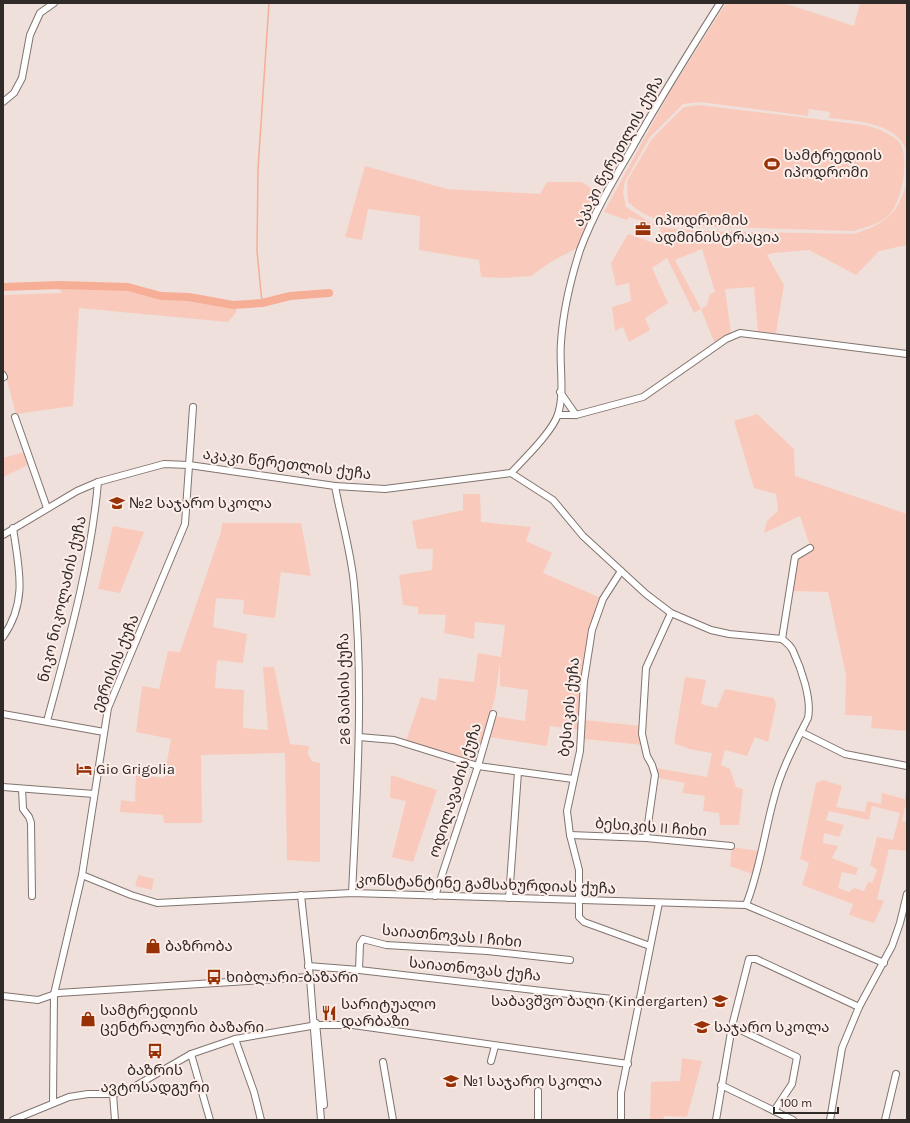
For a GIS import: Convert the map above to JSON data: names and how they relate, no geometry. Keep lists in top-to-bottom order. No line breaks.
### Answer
{"streets":{"street":["აკაკი წერეთლის ქუჩა","ნიკო ნიკოლაძის ქუჩა","ეგრისის ქუჩა","26 მაისის ქუჩა","ბესიკის ქუჩა","ოდილავაძის ქუჩა","ბესიკის II ჩიხი","კონსტანტინე გამსახურდიას ქუჩა","საიათნოვას I ჩიხი","საიათნოვას ქუჩა"]},"crossings":[["აკაკი წერეთლის ქუჩა","ნიკო ნიკოლაძის ქუჩა"],["აკაკი წერეთლის ქუჩა","ეგრისის ქუჩა"],["აკაკი წერეთლის ქუჩა","26 მაისის ქუჩა"],["ეგრისის ქუჩა","კონსტანტინე გამსახურდიას ქუჩა"],["26 მაისის ქუჩა","კონსტანტინე გამსახურდიას ქუჩა"],["ბესიკის ქუჩა","ბესიკის II ჩიხი"],["ბესიკის ქუჩა","კონსტანტინე გამსახურდიას ქუჩა"],["ოდილავაძის ქუჩა","კონსტანტინე გამსახურდიას ქუჩა"],["საიათნოვას I ჩიხი","საიათნოვას ქუჩა"]],"places":{"sports":["სამტრედიის იპოდრომი"],"office":["იპოდრომის ადმინისტრაცია"],"school or university":["№2 საჯარო სკოლა","საბავშვო ბაღი (Kindergarten)","საჯარო სკოლა","№1 საჯარო სკოლა"],"hotel":["Gio Grigolia"],"shop":["ბაზრობა","სამტრედიის ცენტრალური ბაზარი"],"bus stop":["ხიბლარი-ბაზარი","ბაზრის ავტოსადგური"],"restaurant":["სარიტუალო დარბაზი"]},"scale_bar":"100 m"}
